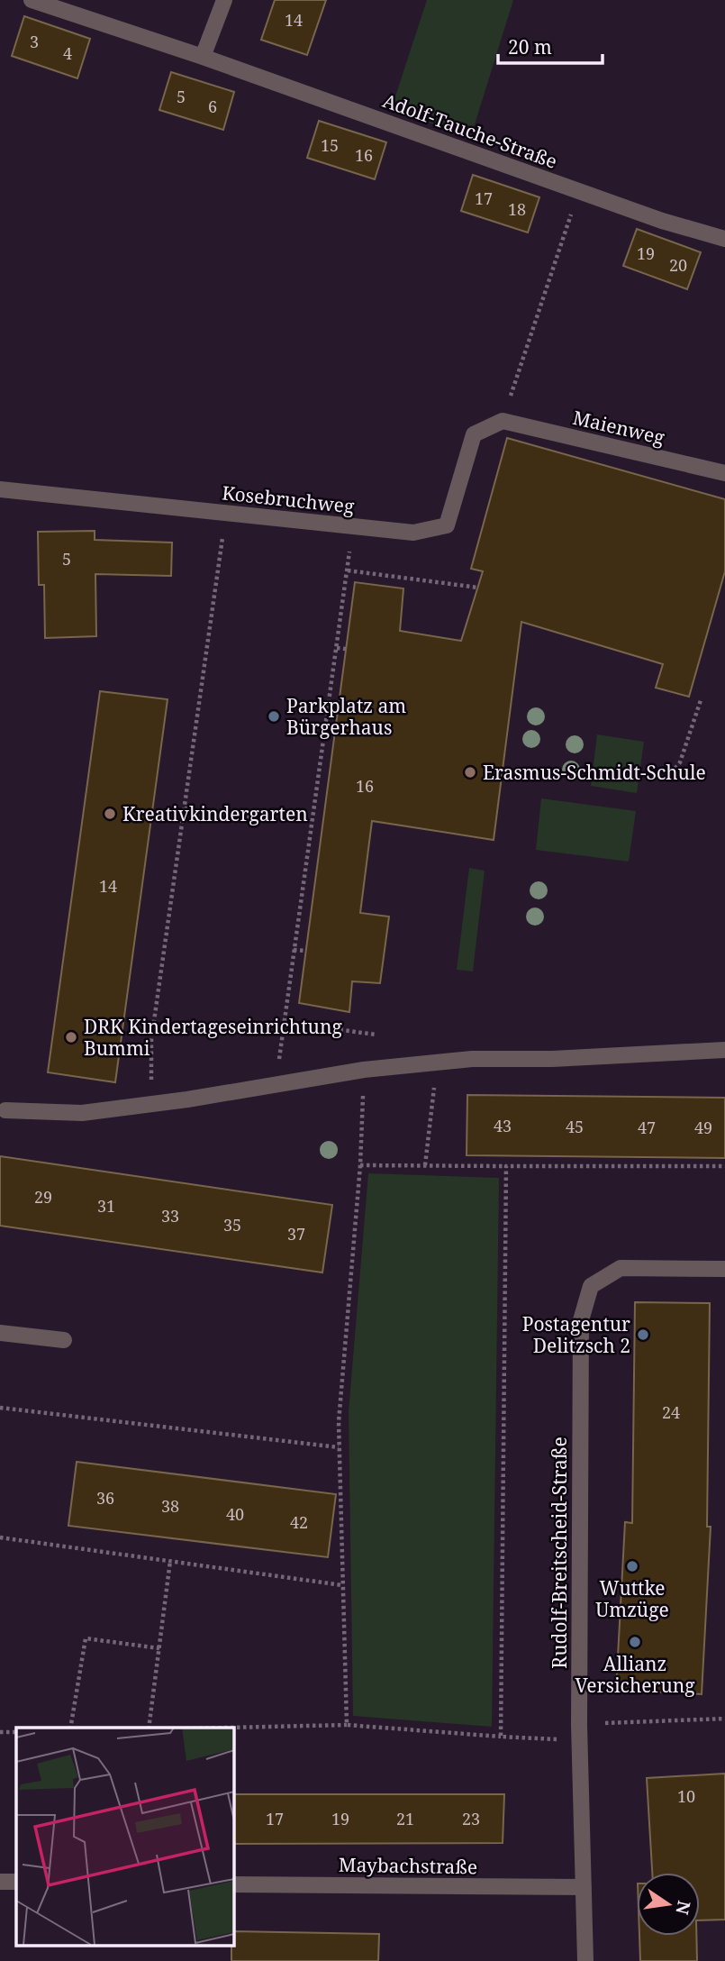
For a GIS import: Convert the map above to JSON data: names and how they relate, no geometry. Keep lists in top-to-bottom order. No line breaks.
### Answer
{"streets":{"street":["Adolf-Tauche-Straße","Maienweg","Kosebruchweg","Rudolf-Breitscheid-Straße","Maybachstraße"]},"crossings":[["Maienweg","Kosebruchweg"],["Rudolf-Breitscheid-Straße","Maybachstraße"]],"places":["Parkplatz am Bürgerhaus","Erasmus-Schmidt-Schule","Kreativkindergarten","DRK Kindertageseinrichtung Bummi","Postagentur Delitzsch 2","Wuttke Umzüge","Allianz Versicherung"],"house_numbers":["14","3","4","5","6","15","16","17","18","19","20","5","16","14","43","45","47","49","29","31","33","35","37","24","36","38","40","42","10","17","19","21","23"],"scale_bar":"20 m","north":"right"}
